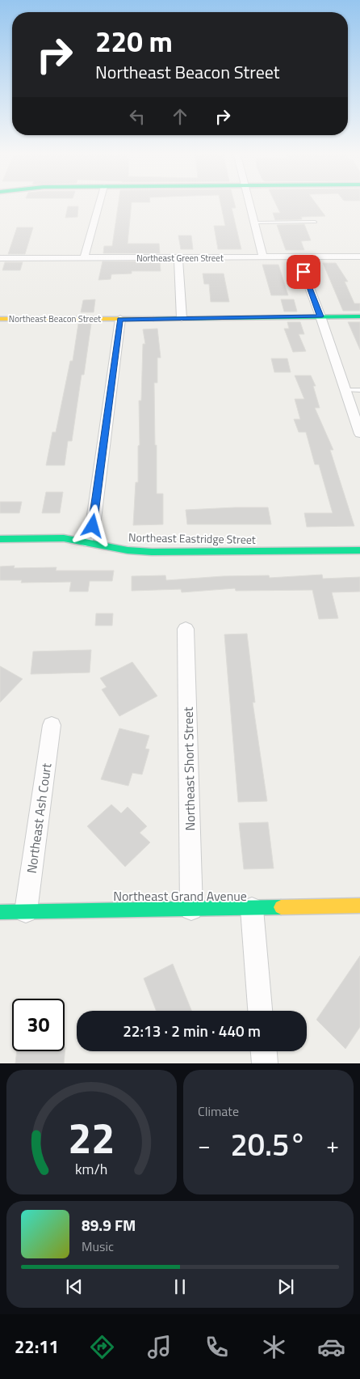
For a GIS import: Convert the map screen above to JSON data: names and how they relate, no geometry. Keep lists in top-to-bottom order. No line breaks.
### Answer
{"streets":{"street":["Northeast Green Street","Northeast Beacon Street","Northeast Eastridge Street","Northeast Short Street","Northeast Ash Court","Northeast Grand Avenue"]},"crossings":[["Northeast Short Street","Northeast Grand Avenue"],["Northeast Ash Court","Northeast Grand Avenue"]],"page":{"turn":["220 m","Northeast Beacon Street"],"limit":"30","trip":"22:13 · 2 min · 440 m","tile":"Climate","heat":["−","20.5°","+"],"song":["89.9 FM","Music"],"tabs":"22:11","gauge":["22","km/h"]}}
